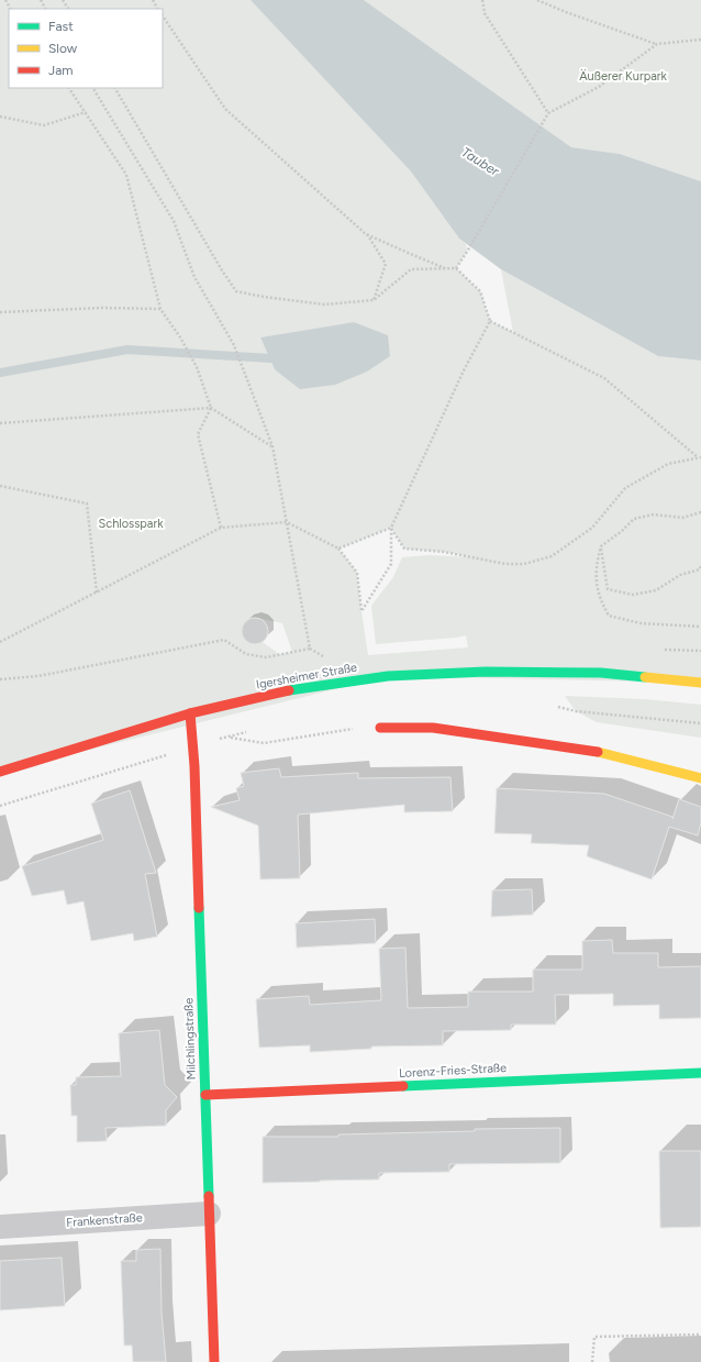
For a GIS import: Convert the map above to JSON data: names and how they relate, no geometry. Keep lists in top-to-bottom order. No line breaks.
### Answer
{"streets":{"street":["Igersheimer Straße","Milchlingstraße","Lorenz-Fries-Straße","Frankenstraße"]},"crossings":[["Igersheimer Straße","Milchlingstraße"],["Milchlingstraße","Lorenz-Fries-Straße"],["Milchlingstraße","Frankenstraße"]],"water":["Tauber"],"parks":["Äußerer Kurpark","Schlosspark"],"legend":["Fast","Slow","Jam"]}
